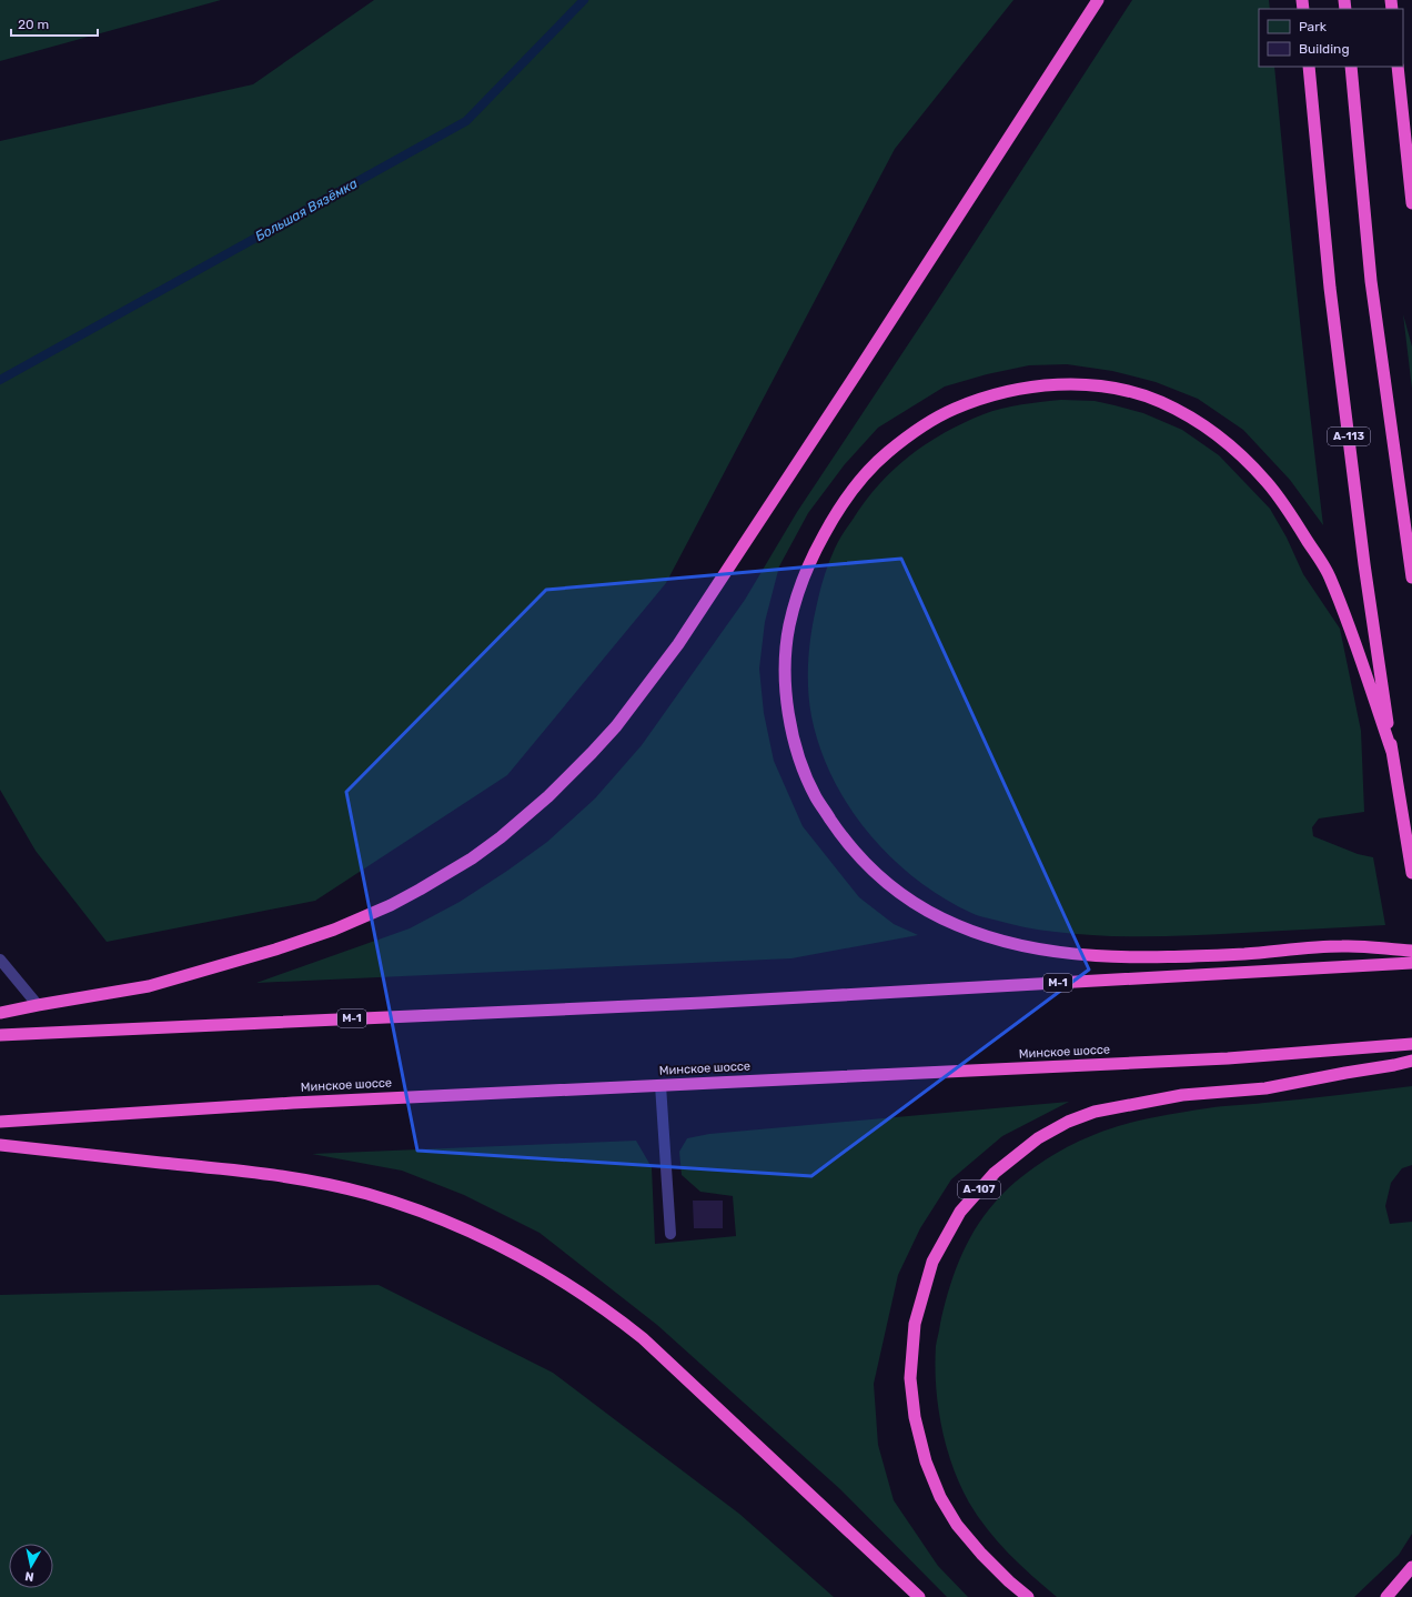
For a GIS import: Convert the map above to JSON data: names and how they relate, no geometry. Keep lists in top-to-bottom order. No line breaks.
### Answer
{"streets":{"highway":["А-113","М-1","Минское шоссе","А-107"]},"water":["Большая Вязёмка"],"legend":["Park","Building"],"scale_bar":"20 m","north":"bottom"}
